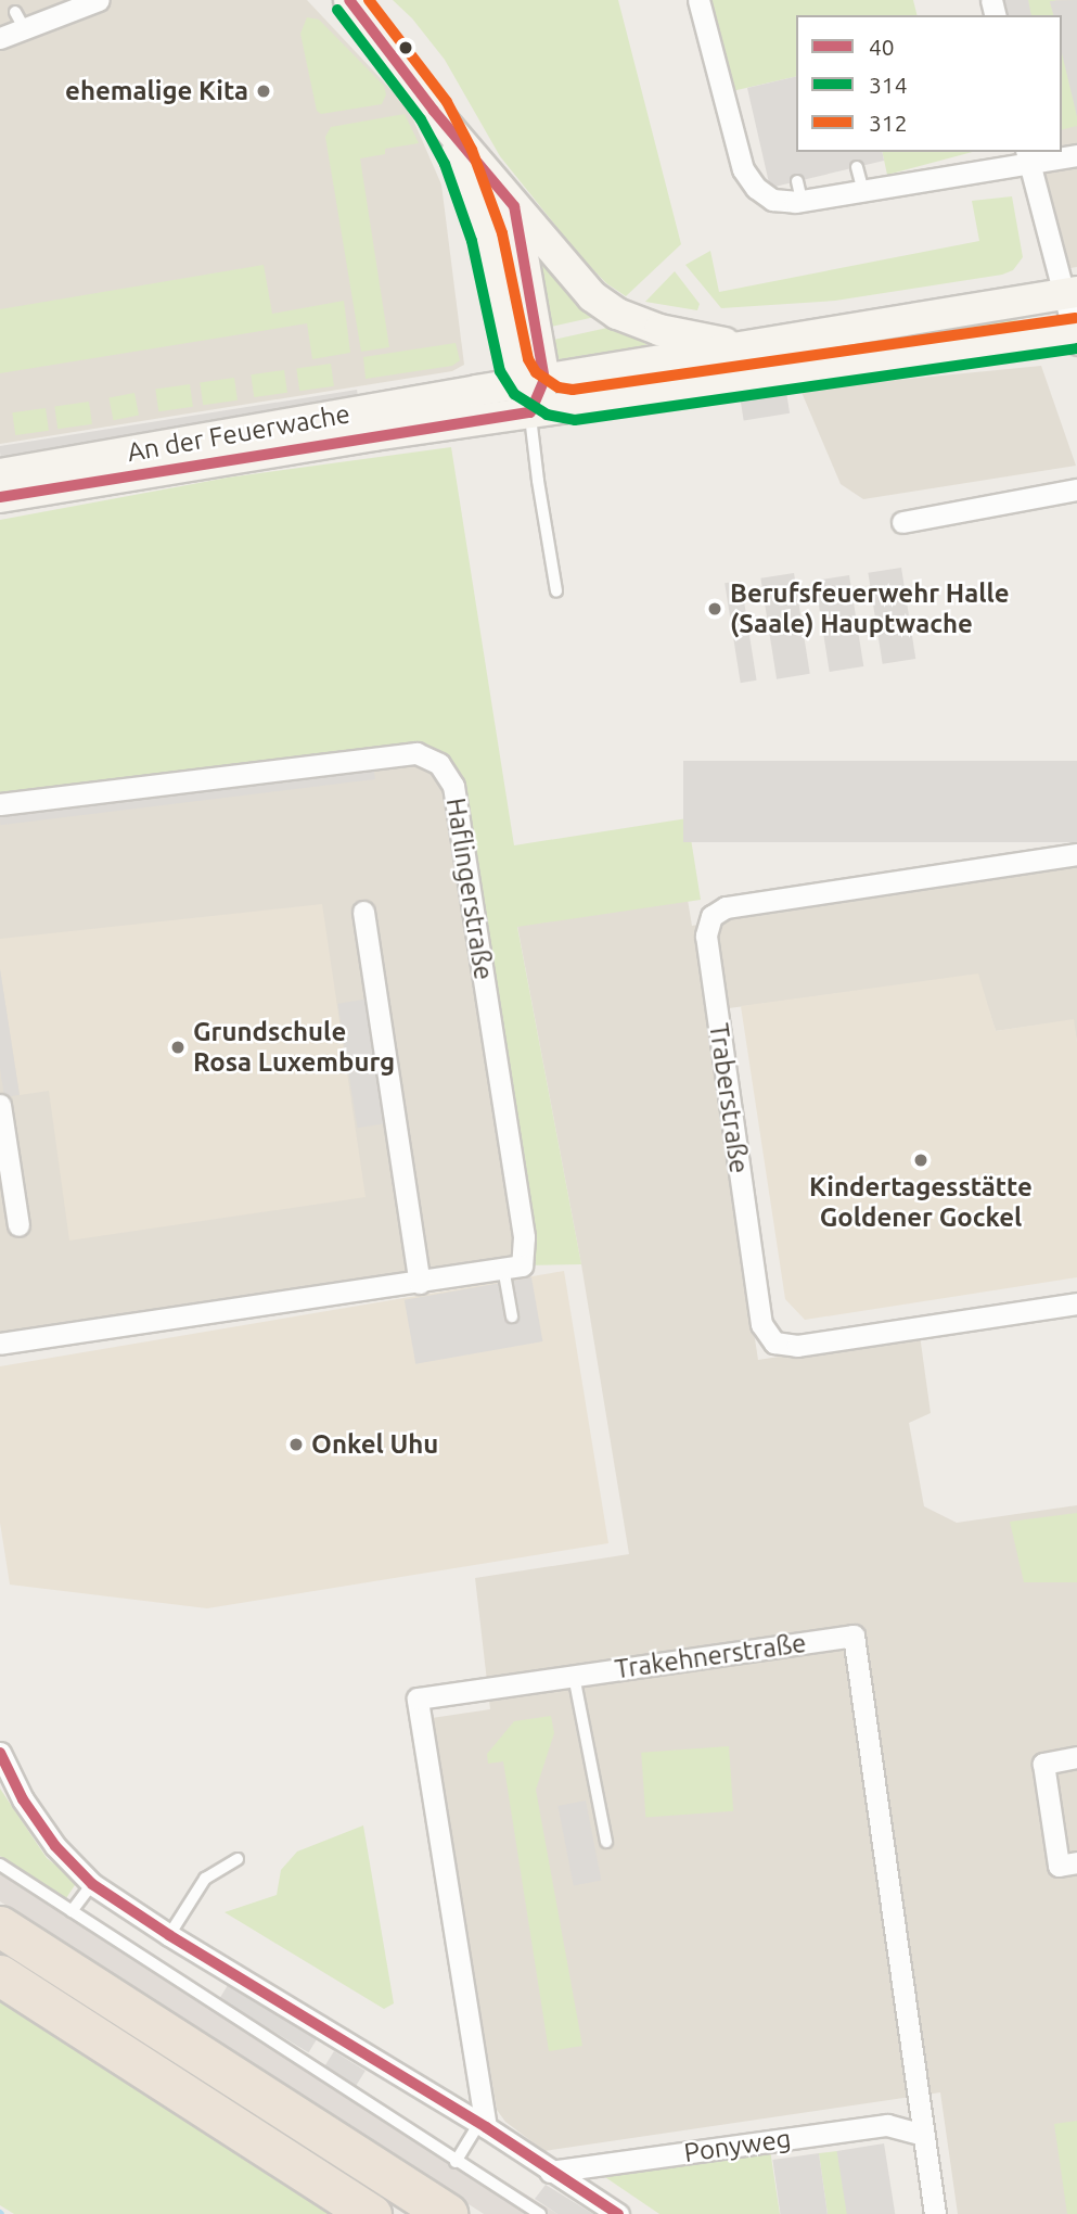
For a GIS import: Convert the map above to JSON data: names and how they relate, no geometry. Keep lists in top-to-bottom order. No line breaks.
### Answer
{"streets":{"street":["An der Feuerwache","Haflingerstraße","Traberstraße","Trakehnerstraße","Ponyweg"]},"crossings":[["Trakehnerstraße","Ponyweg"]],"places":["ehemalige Kita","Berufsfeuerwehr Halle (Saale) Hauptwache","Grundschule Rosa Luxemburg","Kindertagesstätte Goldener Gockel","Onkel Uhu"],"lines":["transit line 40","transit line 312","transit line 314"],"legend":["40","314","312"]}
